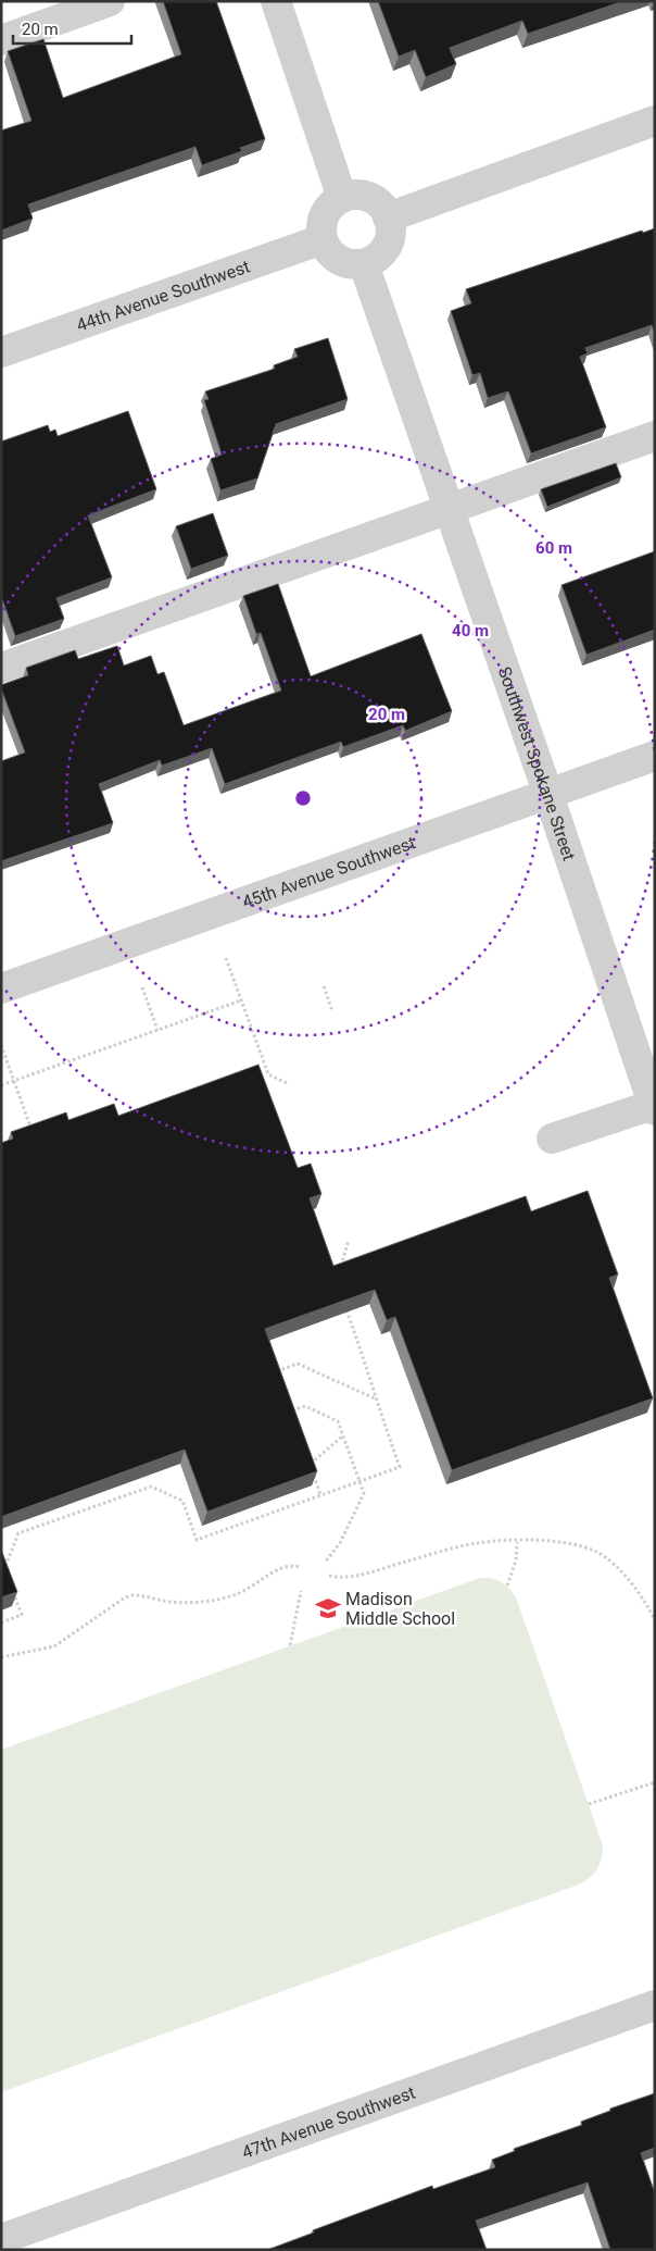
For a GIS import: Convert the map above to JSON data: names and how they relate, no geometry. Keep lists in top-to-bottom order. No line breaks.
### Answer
{"streets":{"street":["44th Avenue Southwest","Southwest Spokane Street","45th Avenue Southwest","47th Avenue Southwest"]},"crossings":[["44th Avenue Southwest","Southwest Spokane Street"],["Southwest Spokane Street","45th Avenue Southwest"]],"places":{"school or university":["Madison Middle School"]},"scale_bar":"20 m","rings":["60 m","40 m","20 m"]}
